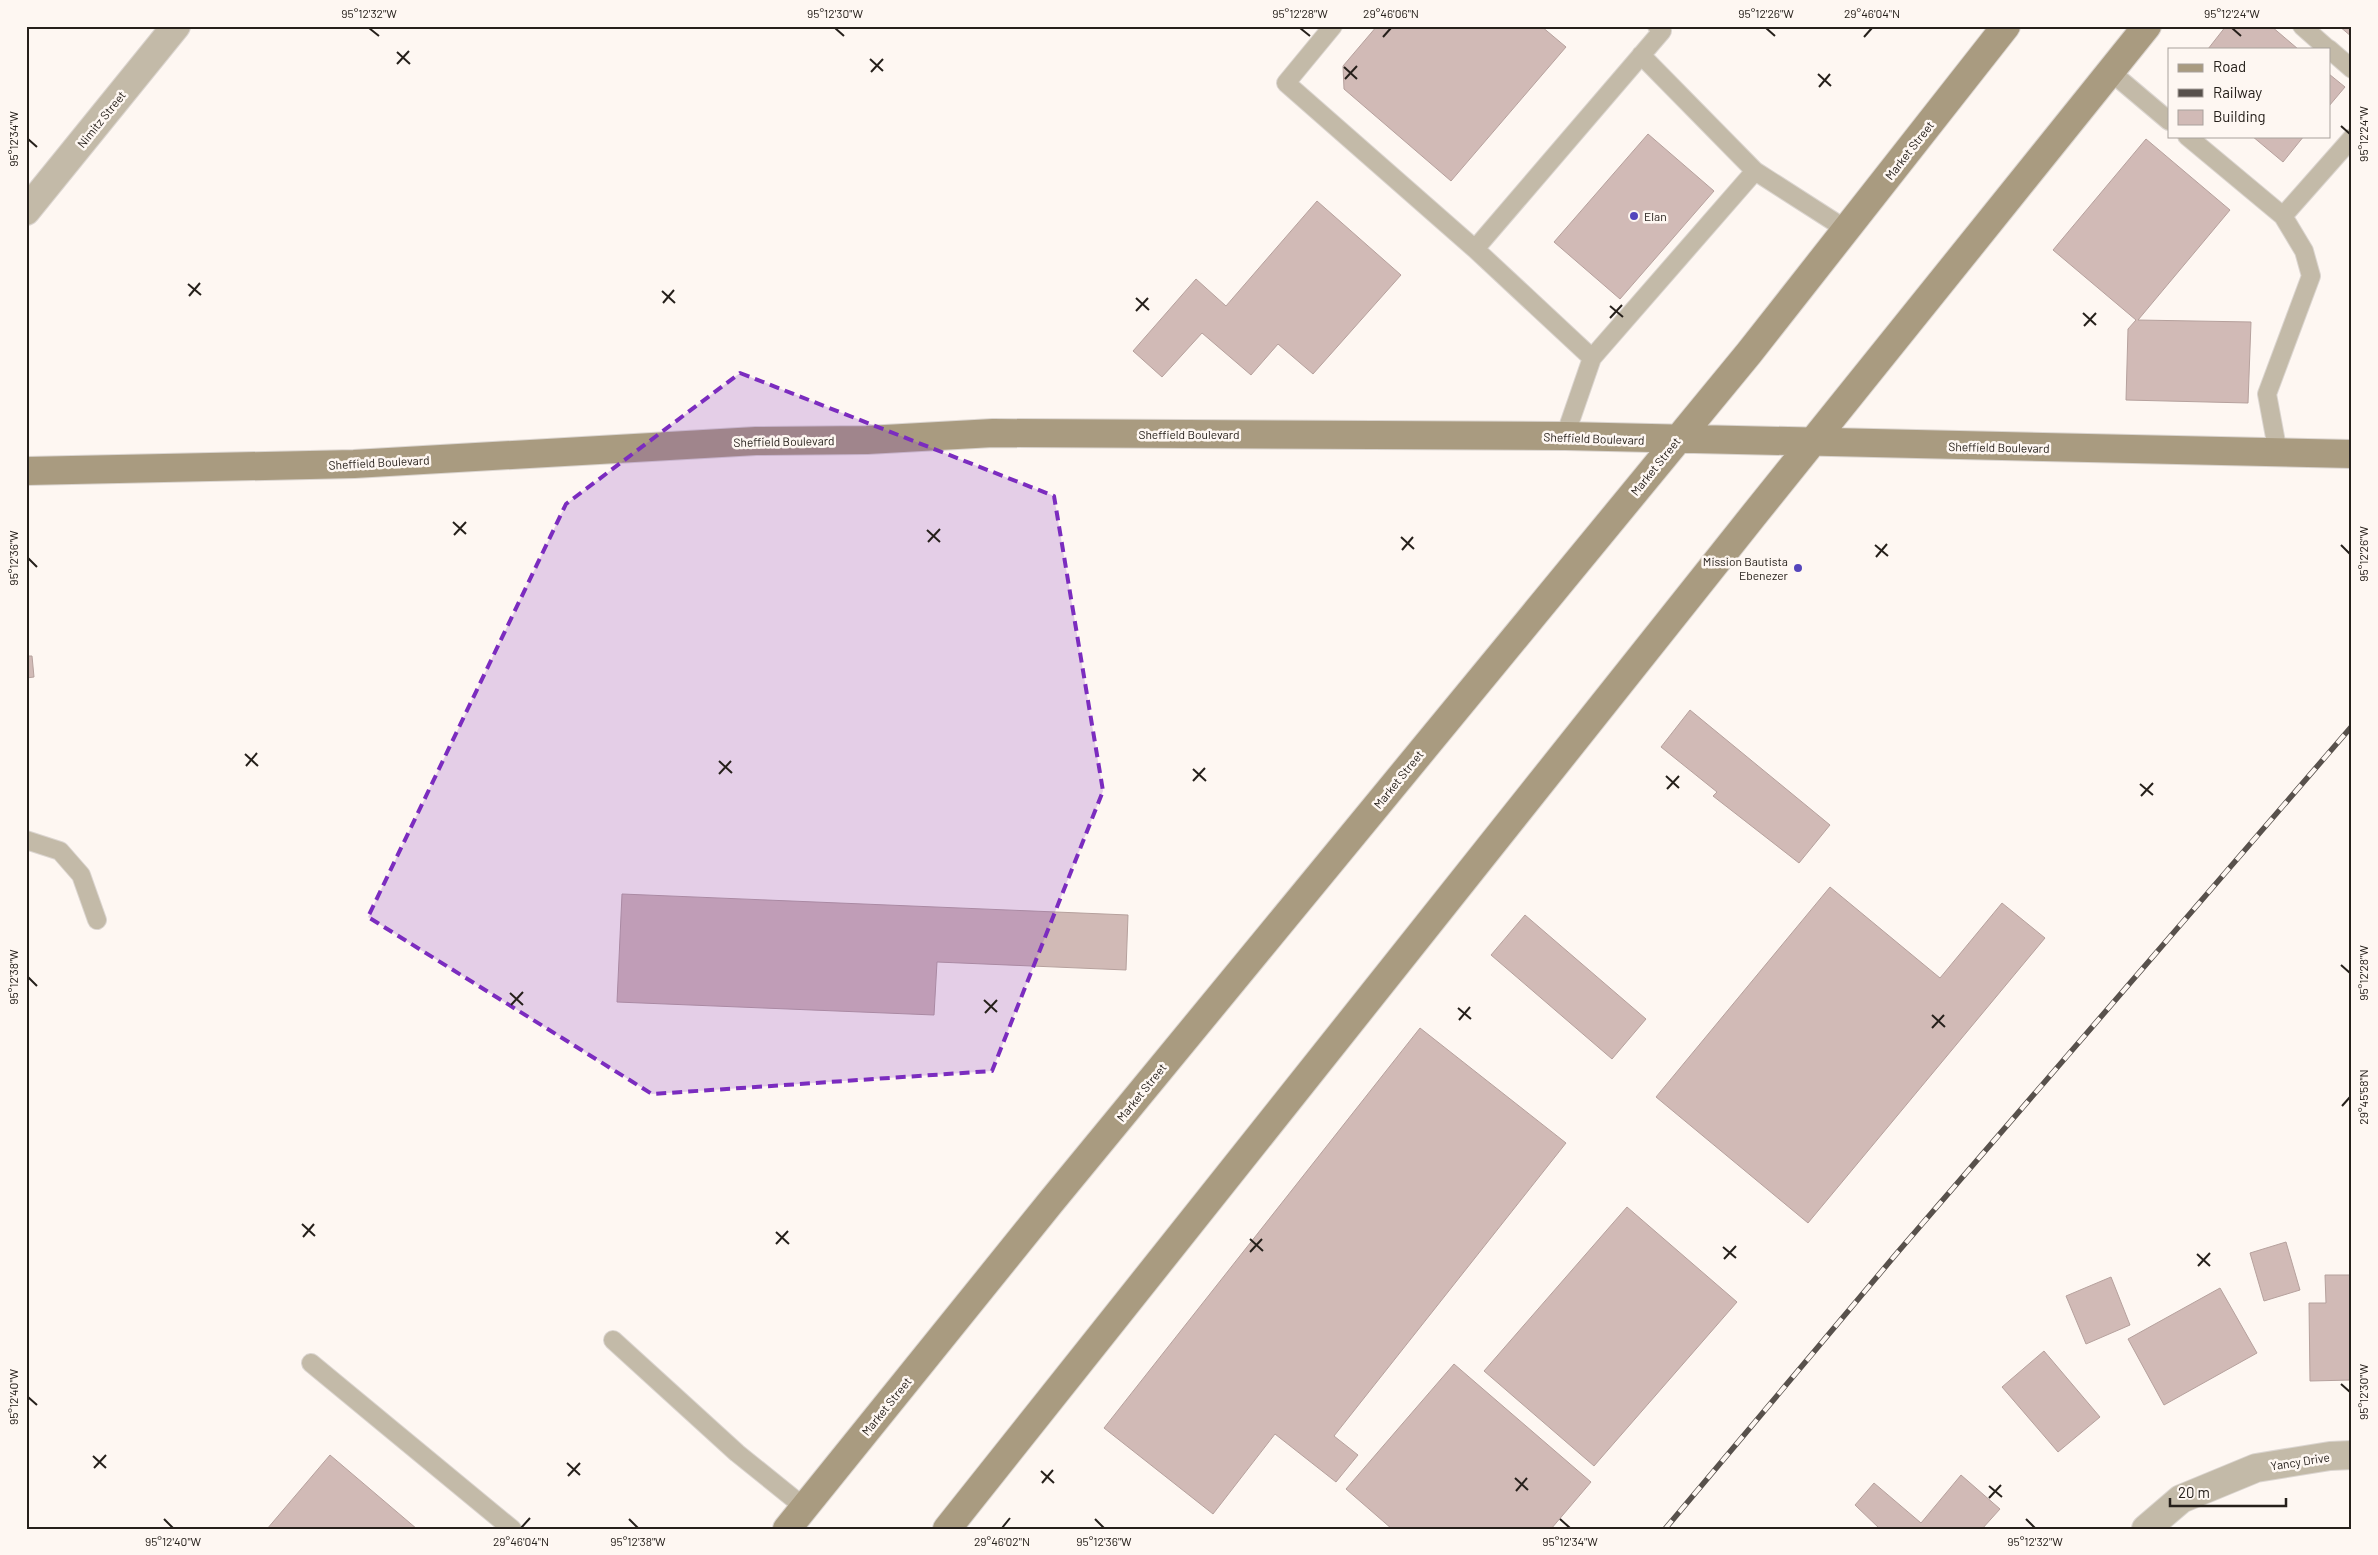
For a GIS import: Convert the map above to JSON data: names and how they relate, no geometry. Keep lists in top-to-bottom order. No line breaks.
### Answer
{"streets":{"main road":["Market Street","Sheffield Boulevard"],"street":["Nimitz Street","Yancy Drive"]},"crossings":[["Market Street","Sheffield Boulevard"]],"places":["Elan","Mission Bautista Ebenezer"],"legend":["Road","Railway","Building"],"scale_bar":"20 m","coordinates":["95°12'32\"W","95°12'30\"W","95°12'28\"W","29°46'06\"N","95°12'26\"W","29°46'04\"N","95°12'24\"W","95°12'34\"W","95°12'36\"W","95°12'38\"W","29°45'58\"N","95°12'40\"W","29°46'02\"N"]}
